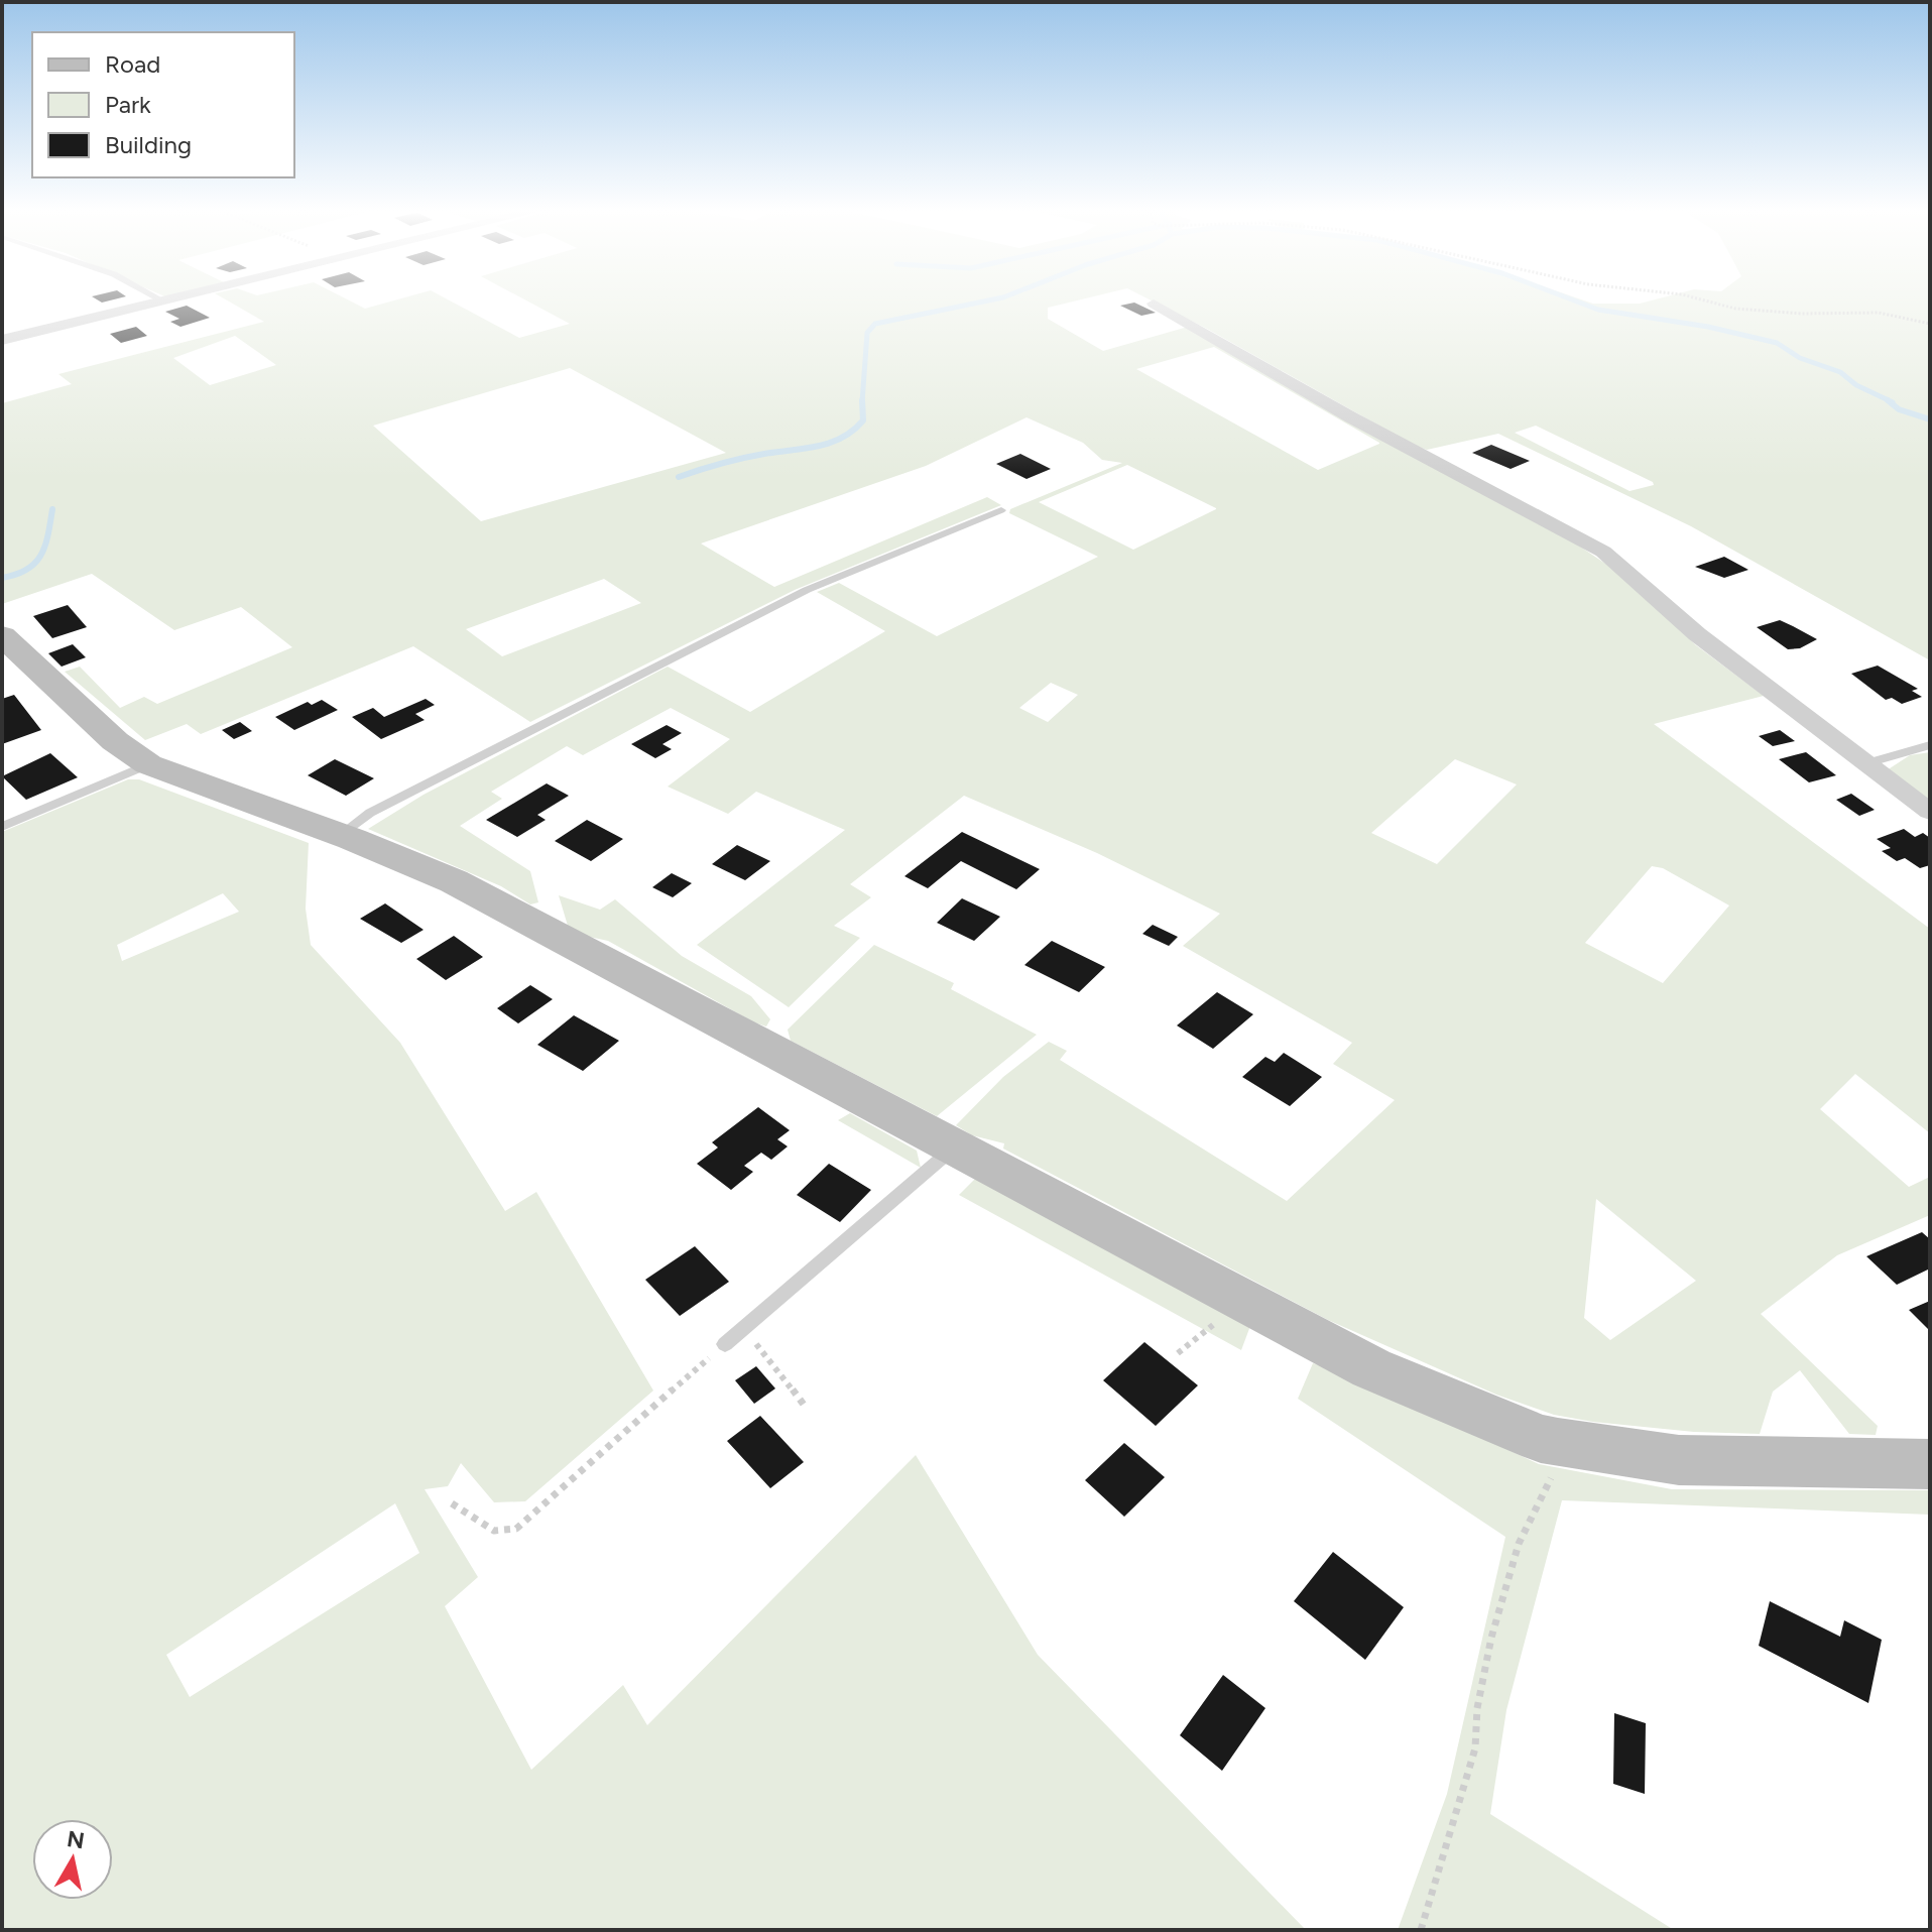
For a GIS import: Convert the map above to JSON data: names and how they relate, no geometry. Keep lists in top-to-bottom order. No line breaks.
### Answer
{"legend":["Road","Park","Building"],"north":"top"}
